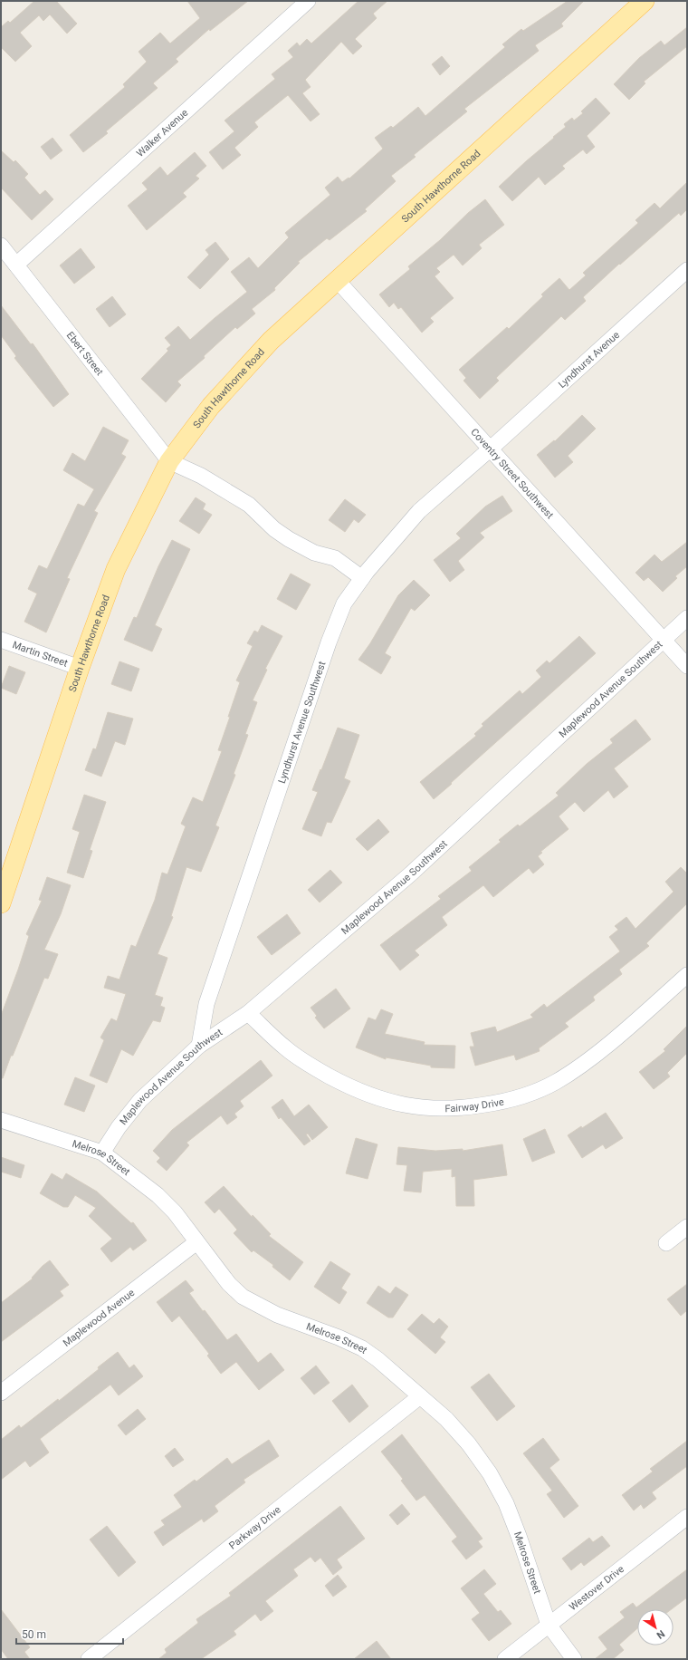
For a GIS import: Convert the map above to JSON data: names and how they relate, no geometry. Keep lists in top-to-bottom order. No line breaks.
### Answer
{"streets":{"main road":["South Hawthorne Road"],"street":["Walker Avenue","Ebert Street","Lyndhurst Avenue","Coventry Street Southwest","Martin Street","Maplewood Avenue Southwest","Lyndhurst Avenue Southwest","Fairway Drive","Melrose Street","Maplewood Avenue","Parkway Drive","Westover Drive"]},"crossings":[["Walker Avenue","Ebert Street"],["South Hawthorne Road","Ebert Street"],["South Hawthorne Road","Coventry Street Southwest"],["South Hawthorne Road","Martin Street"],["Lyndhurst Avenue","Coventry Street Southwest"],["Lyndhurst Avenue","Lyndhurst Avenue Southwest"],["Coventry Street Southwest","Maplewood Avenue Southwest"],["Coventry Street Southwest","Lyndhurst Avenue Southwest"],["Maplewood Avenue Southwest","Lyndhurst Avenue Southwest"],["Maplewood Avenue Southwest","Fairway Drive"],["Maplewood Avenue Southwest","Melrose Street"],["Melrose Street","Maplewood Avenue"],["Melrose Street","Parkway Drive"],["Melrose Street","Westover Drive"]],"scale_bar":"50 m","north":"bottom right"}
